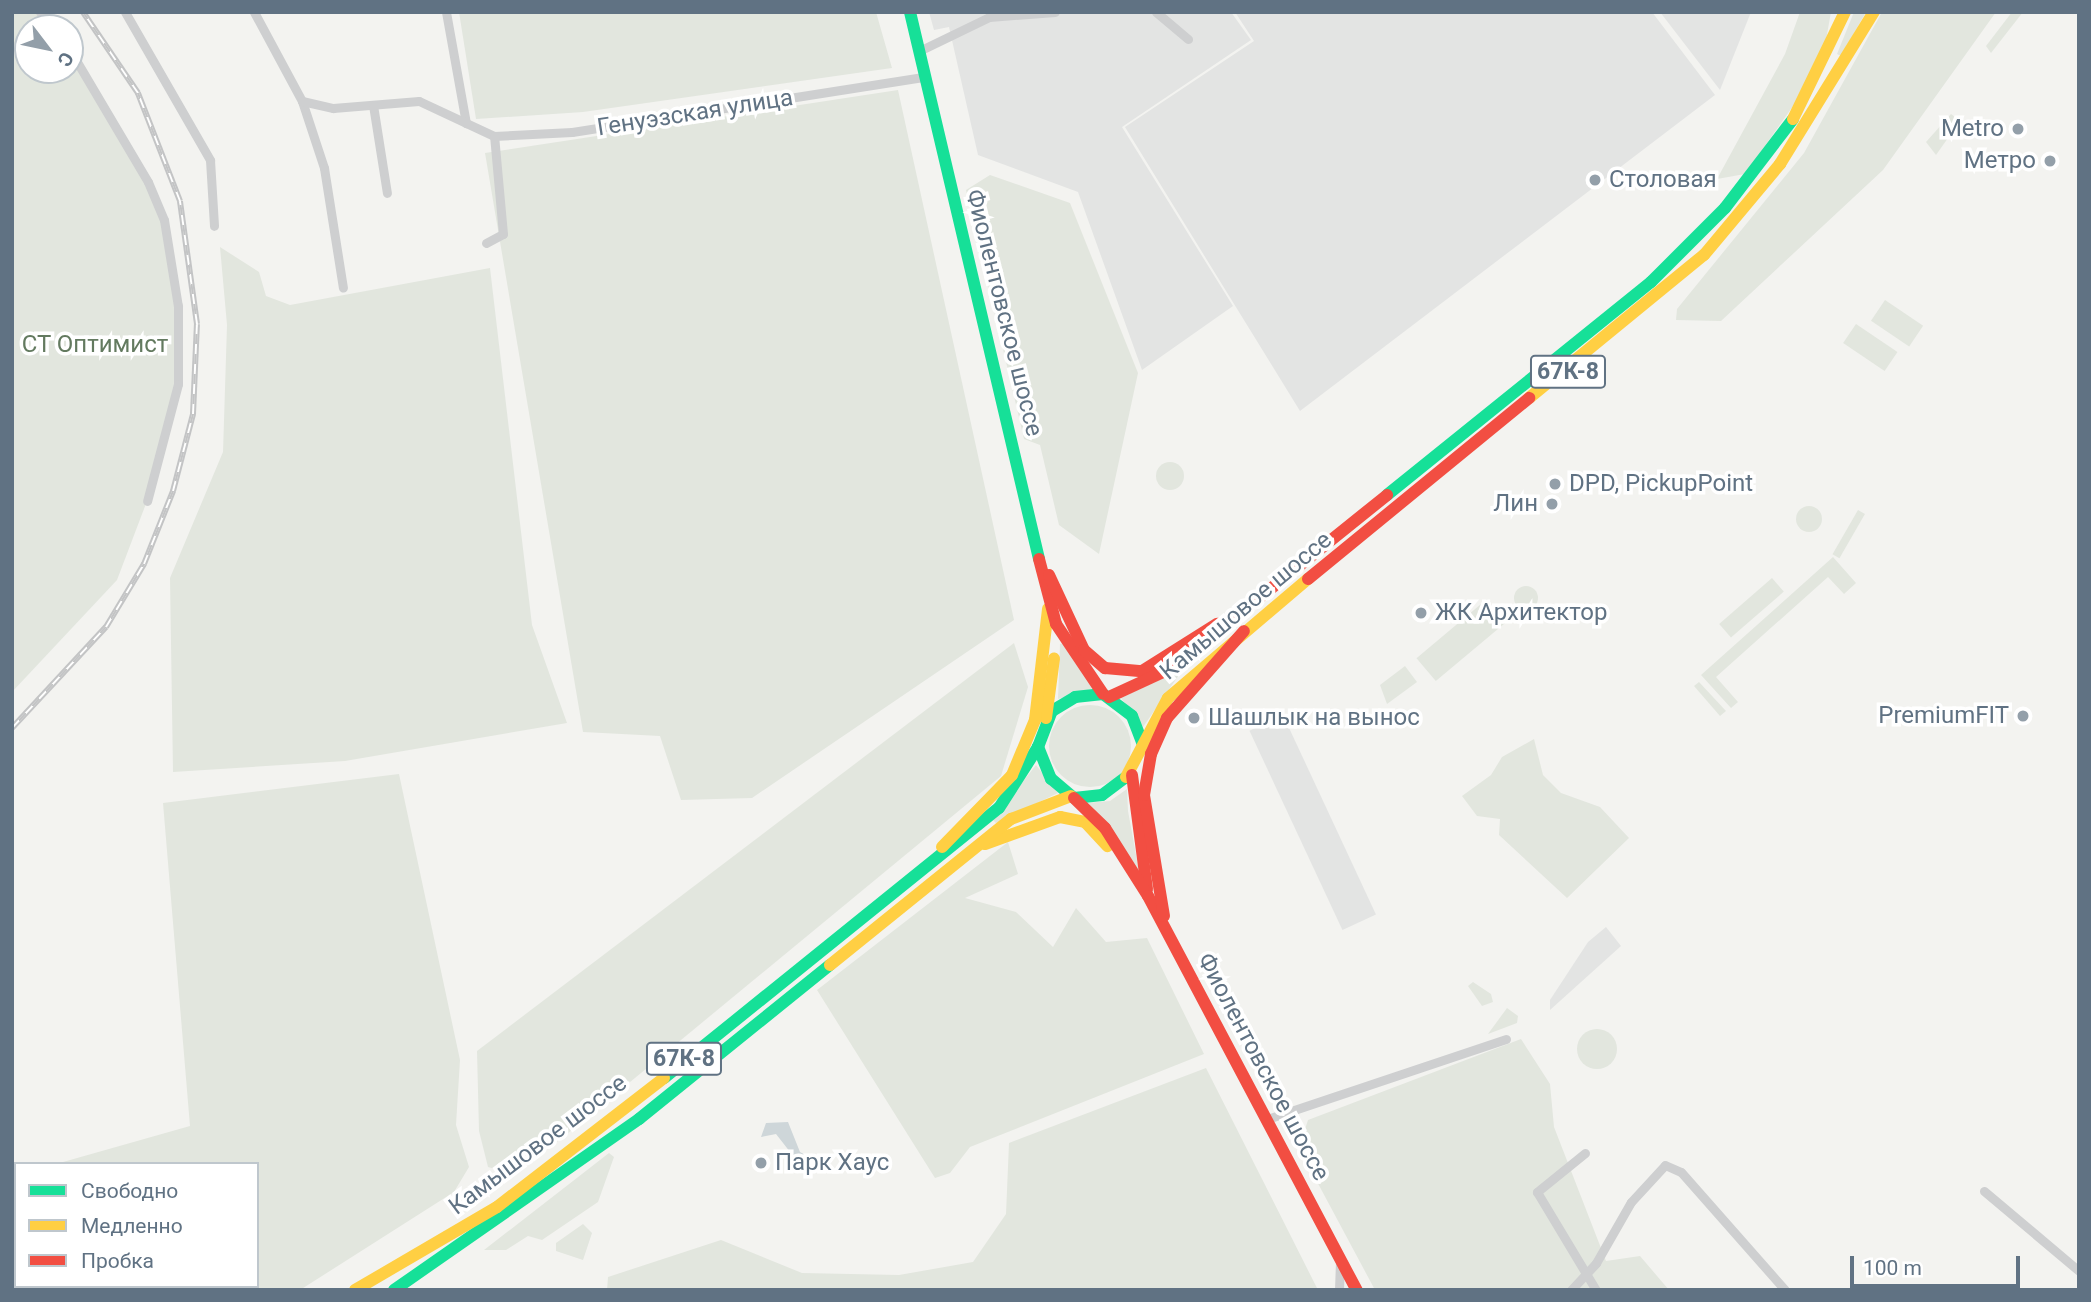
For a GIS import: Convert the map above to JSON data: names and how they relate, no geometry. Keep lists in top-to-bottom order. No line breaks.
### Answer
{"streets":{"main road":["Фиолентовское шоссе","67К-8","Камышовое шоссе"],"street":["Генуэзская улица"]},"crossings":[["Генуэзская улица","Фиолентовское шоссе"],["Фиолентовское шоссе","67К-8"],["Фиолентовское шоссе","Камышовое шоссе"],["67К-8","Камышовое шоссе"]],"parks":["СТ Оптимист"],"places":["Metro","Метро","Столовая","DPD, PickupPoint","Лин","ЖК Архитектор","PremiumFIT","Шашлык на вынос","Парк Хаус"],"legend":["Свободно","Медленно","Пробка"],"scale_bar":"100 m","north":"bottom right"}
